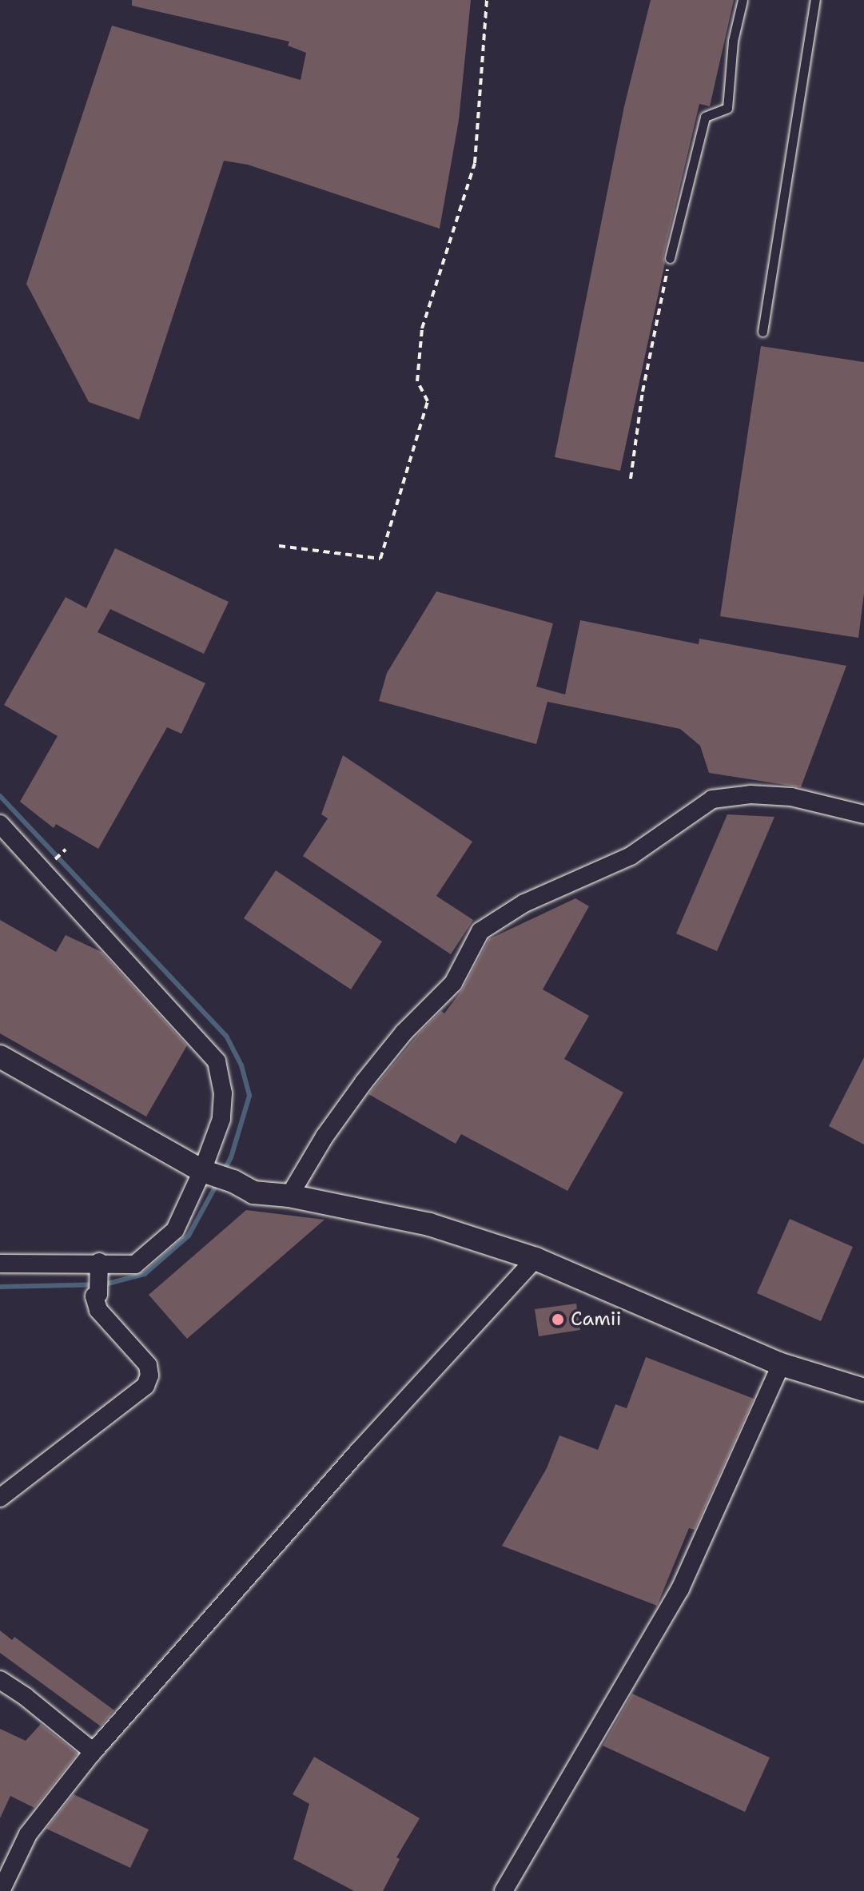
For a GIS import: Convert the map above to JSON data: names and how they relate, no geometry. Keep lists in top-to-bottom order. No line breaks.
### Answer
{"places":["Camii"]}
